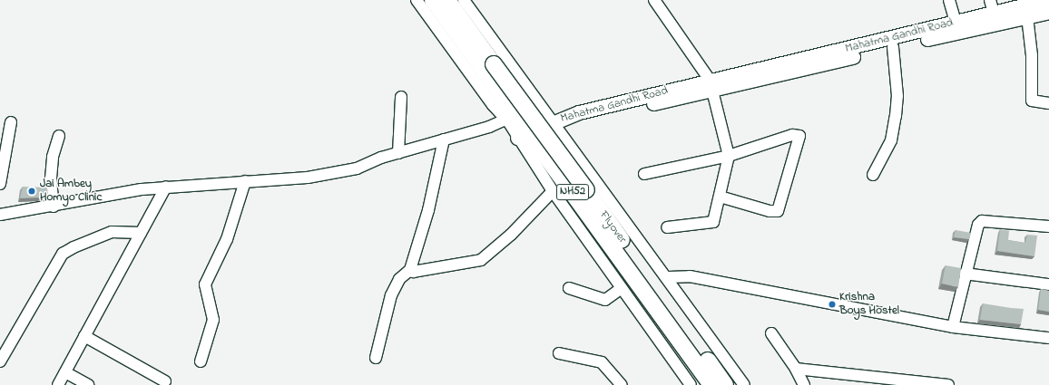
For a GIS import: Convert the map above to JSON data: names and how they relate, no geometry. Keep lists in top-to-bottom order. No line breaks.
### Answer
{"streets":{"highway":["NH52","Flyover"],"main road":["Mahatma Gandhi Road"]},"crossings":[["Mahatma Gandhi Road","NH52"]],"places":["Jai Ambey Homyo Clinic","Krishna Boys Hostel"]}
